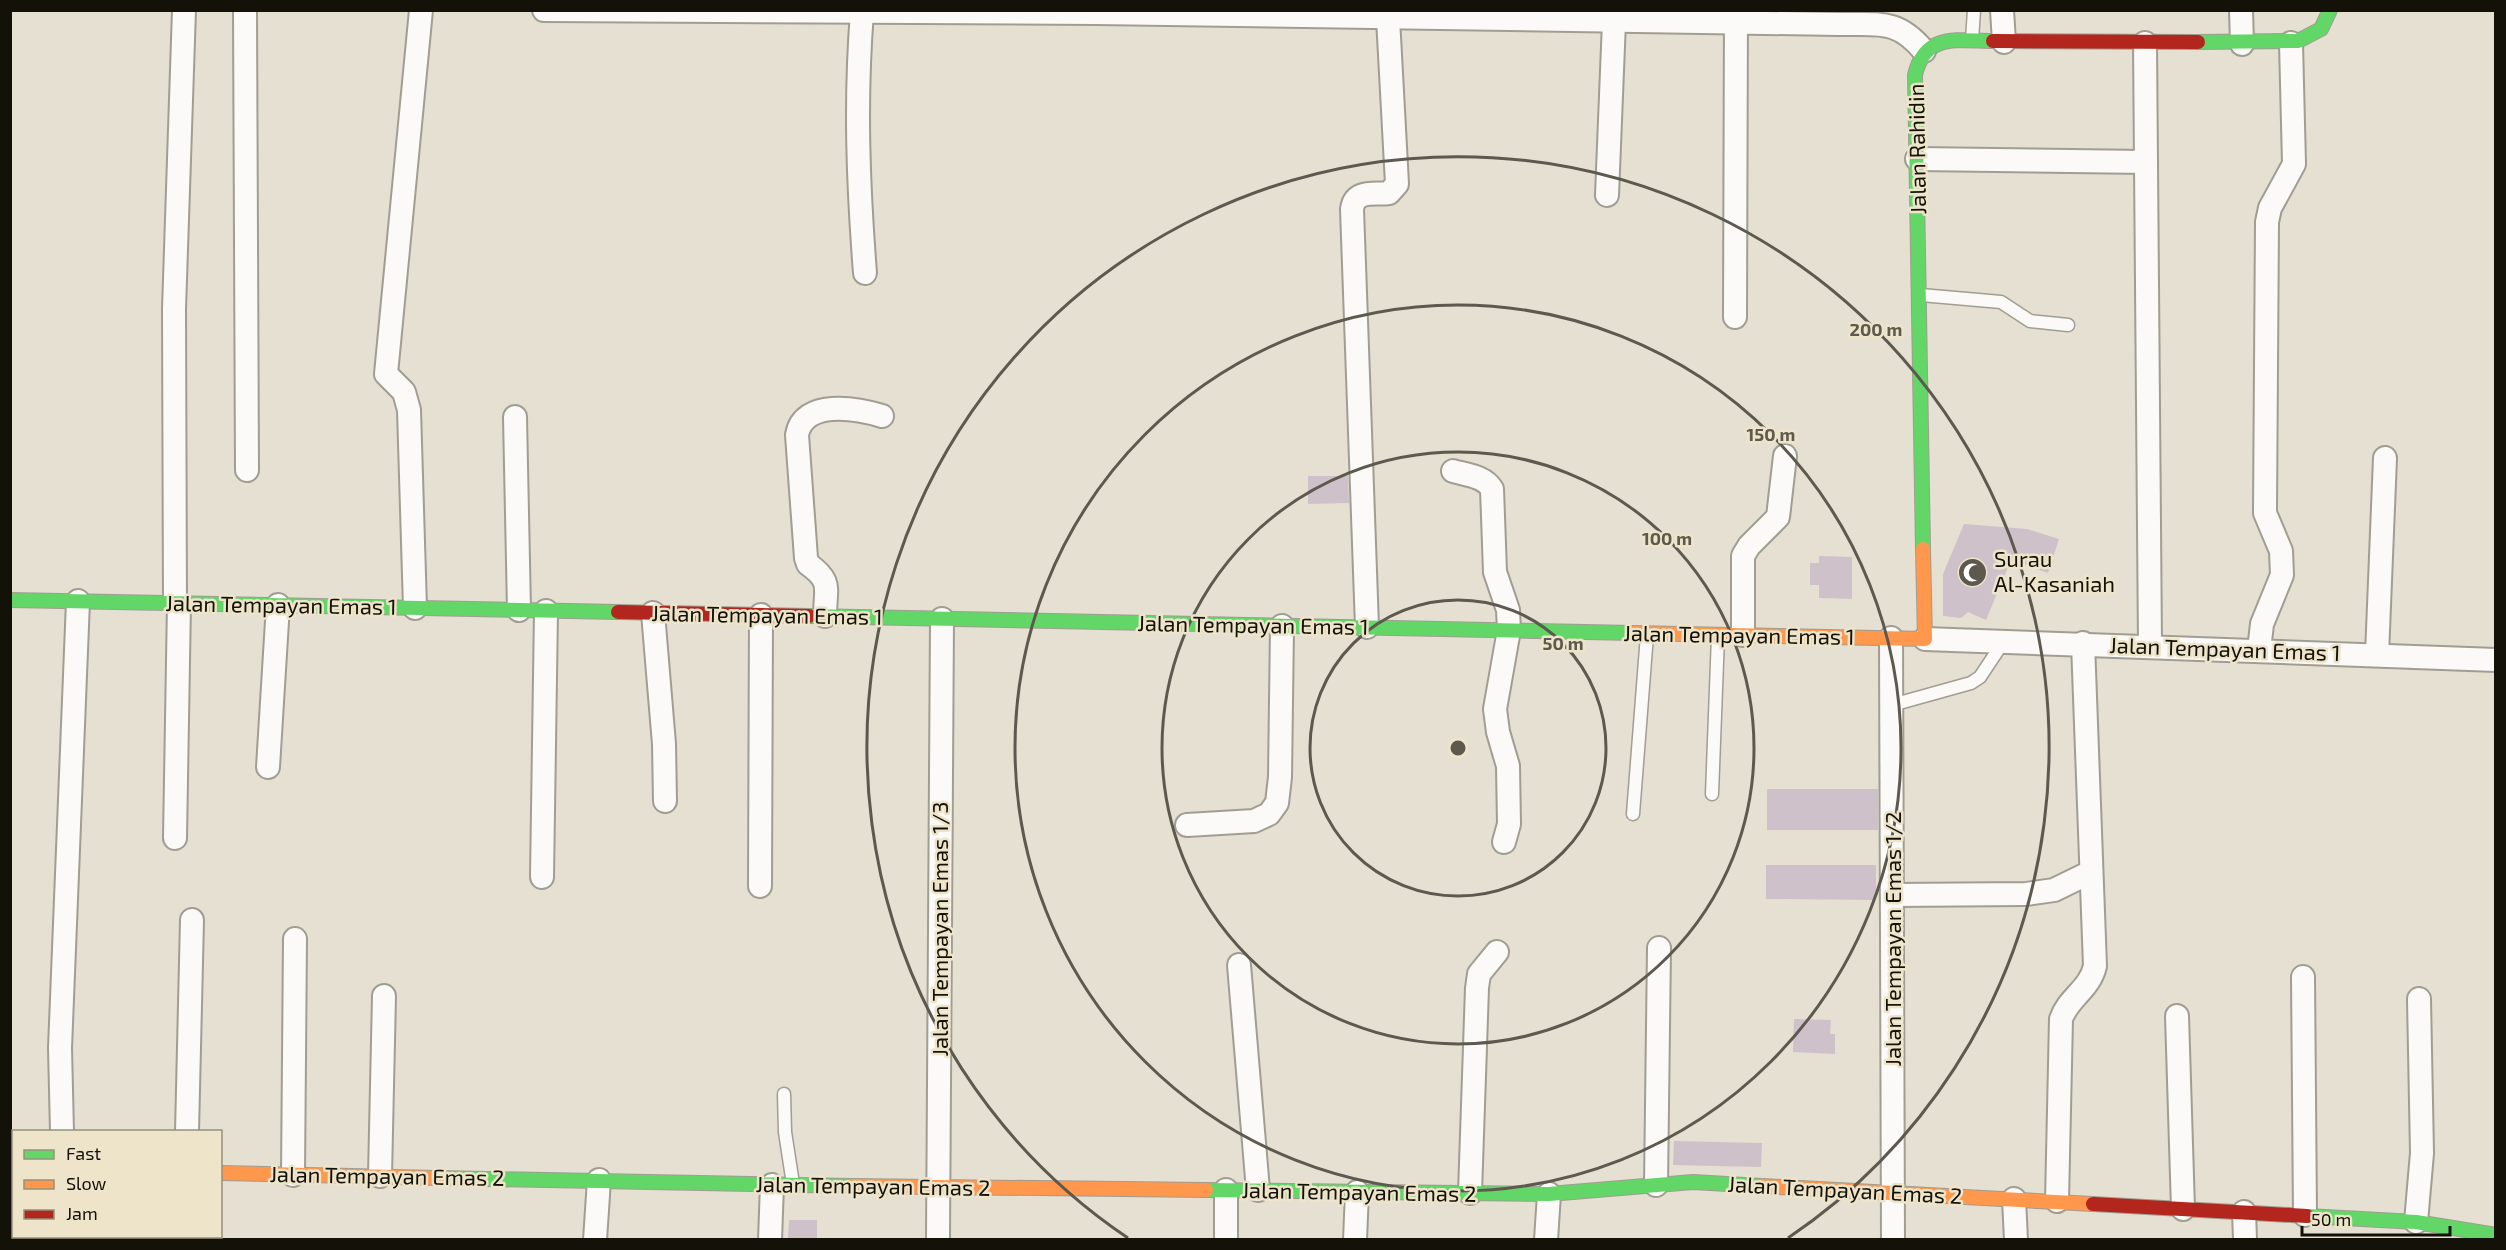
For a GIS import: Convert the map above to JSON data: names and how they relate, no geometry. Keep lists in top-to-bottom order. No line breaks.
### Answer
{"streets":{"street":["Jalan Rahidin","Jalan Tempayan Emas 1","Jalan Tempayan Emas 1/3","Jalan Tempayan Emas 1/2","Jalan Tempayan Emas 2"]},"crossings":[["Jalan Rahidin","Jalan Tempayan Emas 1"],["Jalan Tempayan Emas 1","Jalan Tempayan Emas 1/3"],["Jalan Tempayan Emas 1","Jalan Tempayan Emas 1/2"],["Jalan Tempayan Emas 1/3","Jalan Tempayan Emas 2"],["Jalan Tempayan Emas 1/2","Jalan Tempayan Emas 2"]],"places":{"mosque":["Surau Al-Kasaniah"]},"legend":["Fast","Slow","Jam"],"scale_bar":"50 m","rings":["200 m","150 m","100 m","50 m"]}
